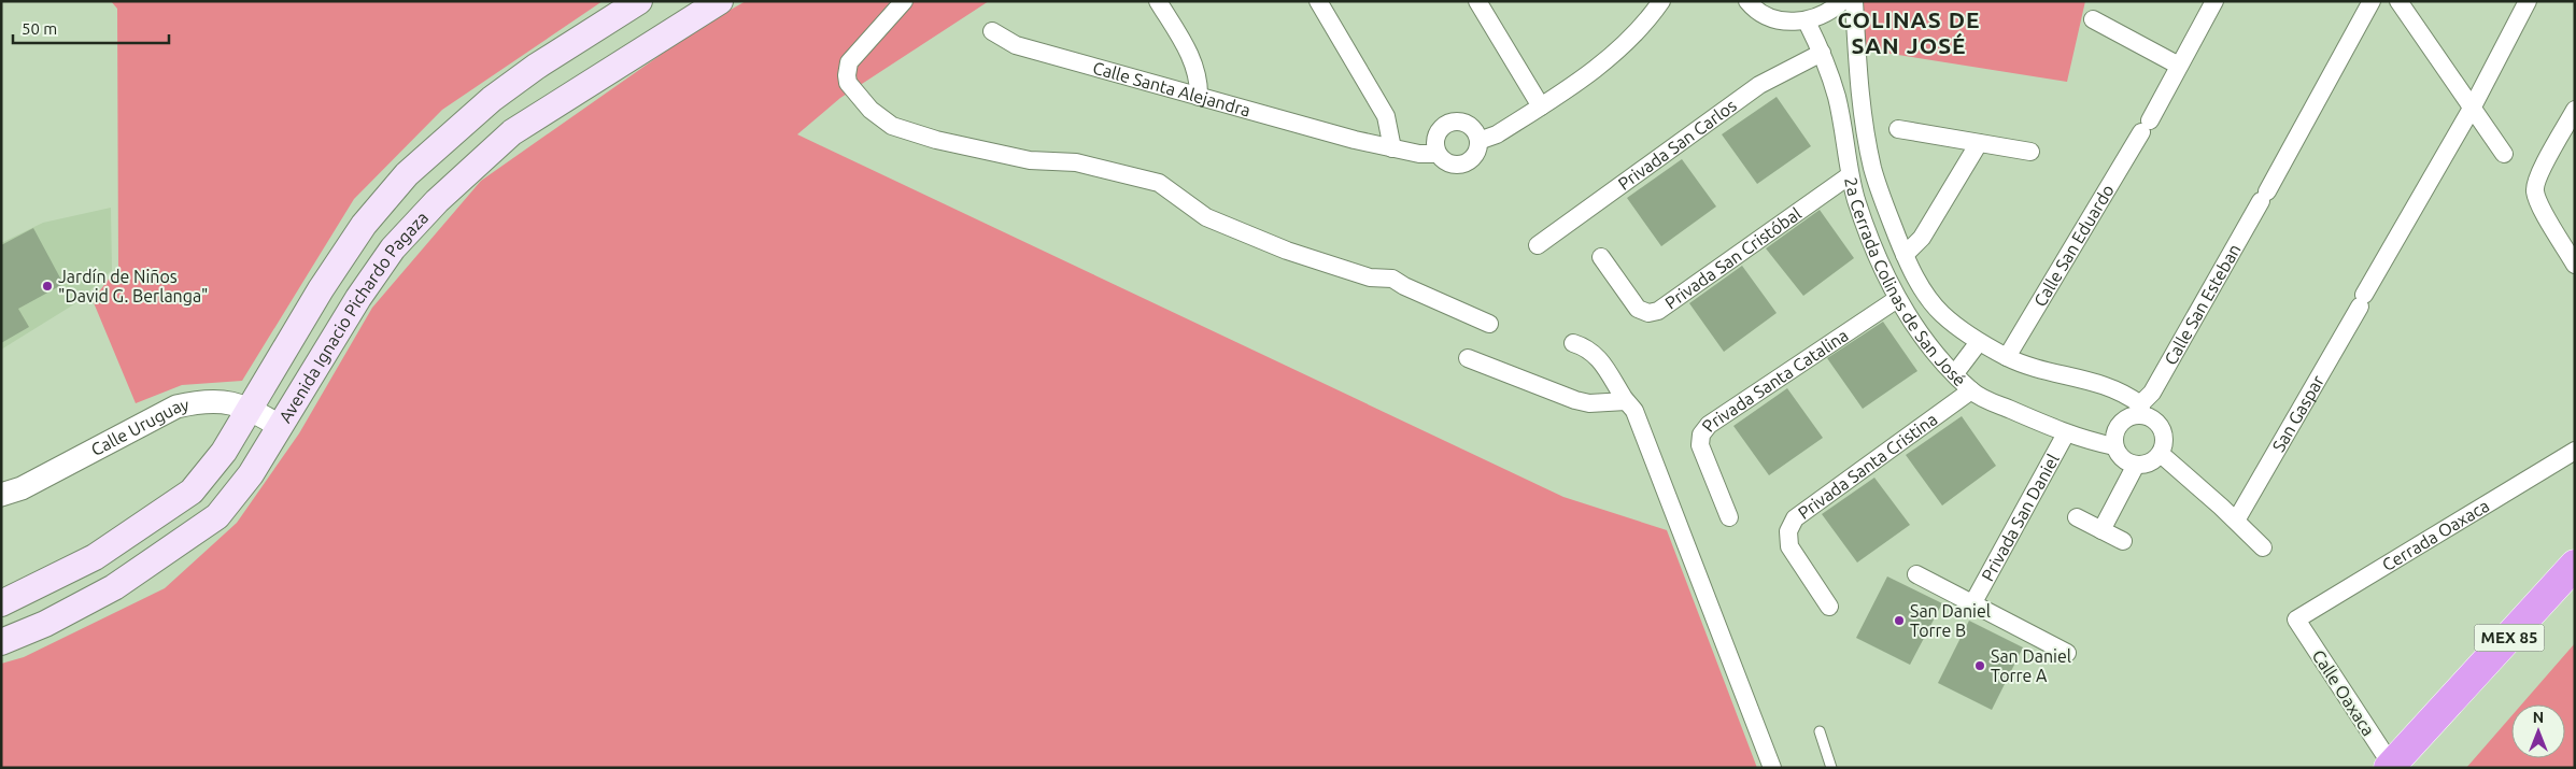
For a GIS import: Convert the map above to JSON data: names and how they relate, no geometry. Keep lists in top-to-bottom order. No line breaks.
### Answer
{"streets":{"highway":["MEX 85"],"main road":["Avenida Ignacio Pichardo Pagaza"],"street":["Calle Santa Alejandra","Privada San Carlos","Calle San Eduardo","Privada San Cristóbal","2a Cerrada Colinas de San José","Calle San Esteban","Privada Santa Catalina","San Gaspar","Calle Uruguay","Privada Santa Cristina","Privada San Daniel","Cerrada Oaxaca","Calle Oaxaca"]},"crossings":[["Privada San Carlos","2a Cerrada Colinas de San José"],["Calle San Eduardo","2a Cerrada Colinas de San José"],["Privada San Cristóbal","2a Cerrada Colinas de San José"],["2a Cerrada Colinas de San José","Calle San Esteban"],["2a Cerrada Colinas de San José","Privada Santa Catalina"],["2a Cerrada Colinas de San José","Privada Santa Cristina"],["2a Cerrada Colinas de San José","Privada San Daniel"],["Avenida Ignacio Pichardo Pagaza","Calle Uruguay"],["Cerrada Oaxaca","Calle Oaxaca"],["MEX 85","Calle Oaxaca"]],"districts":["COLINAS DE SAN JOSÉ"],"places":["Jardín de Niños \"David G. Berlanga\"","San Daniel Torre B","San Daniel Torre A"],"scale_bar":"50 m","north":"top"}
